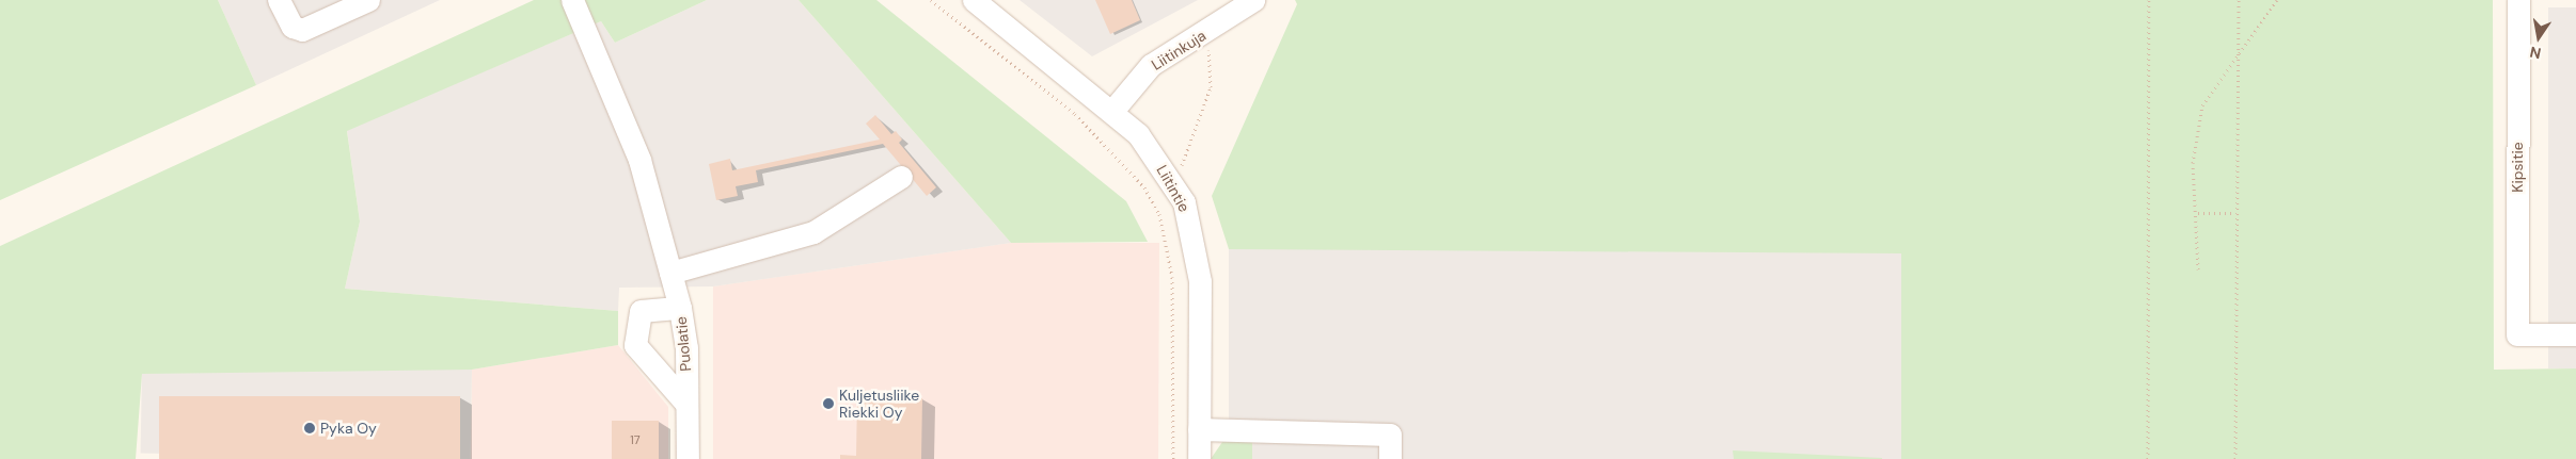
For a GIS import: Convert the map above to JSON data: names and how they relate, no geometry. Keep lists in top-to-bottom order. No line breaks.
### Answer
{"streets":{"street":["Liitinkuja","Kipsitie","Liitintie","Puolatie"]},"crossings":[["Liitinkuja","Liitintie"]],"places":["Kuljetusliike Riekki Oy","Pyka Oy"],"house_numbers":["17"],"north":"bottom"}
